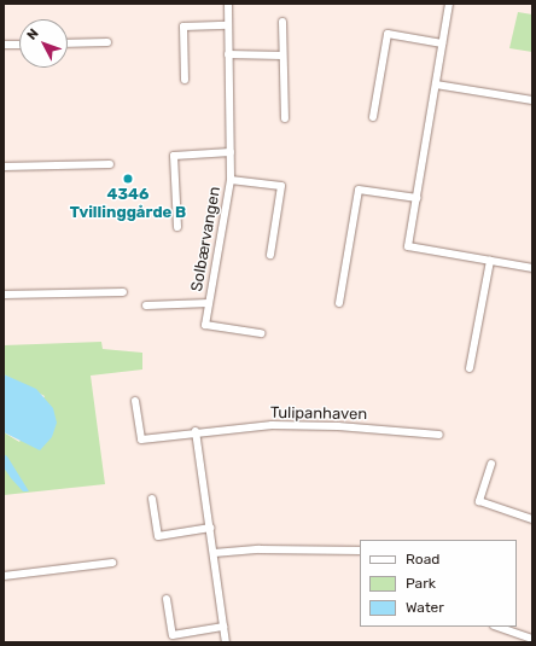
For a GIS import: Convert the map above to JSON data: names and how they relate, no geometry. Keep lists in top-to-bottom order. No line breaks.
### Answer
{"streets":{"street":["Solbærvangen","Tulipanhaven"]},"places":["4346 Tvillinggårde B"],"legend":["Road","Park","Water"],"north":"top left"}
